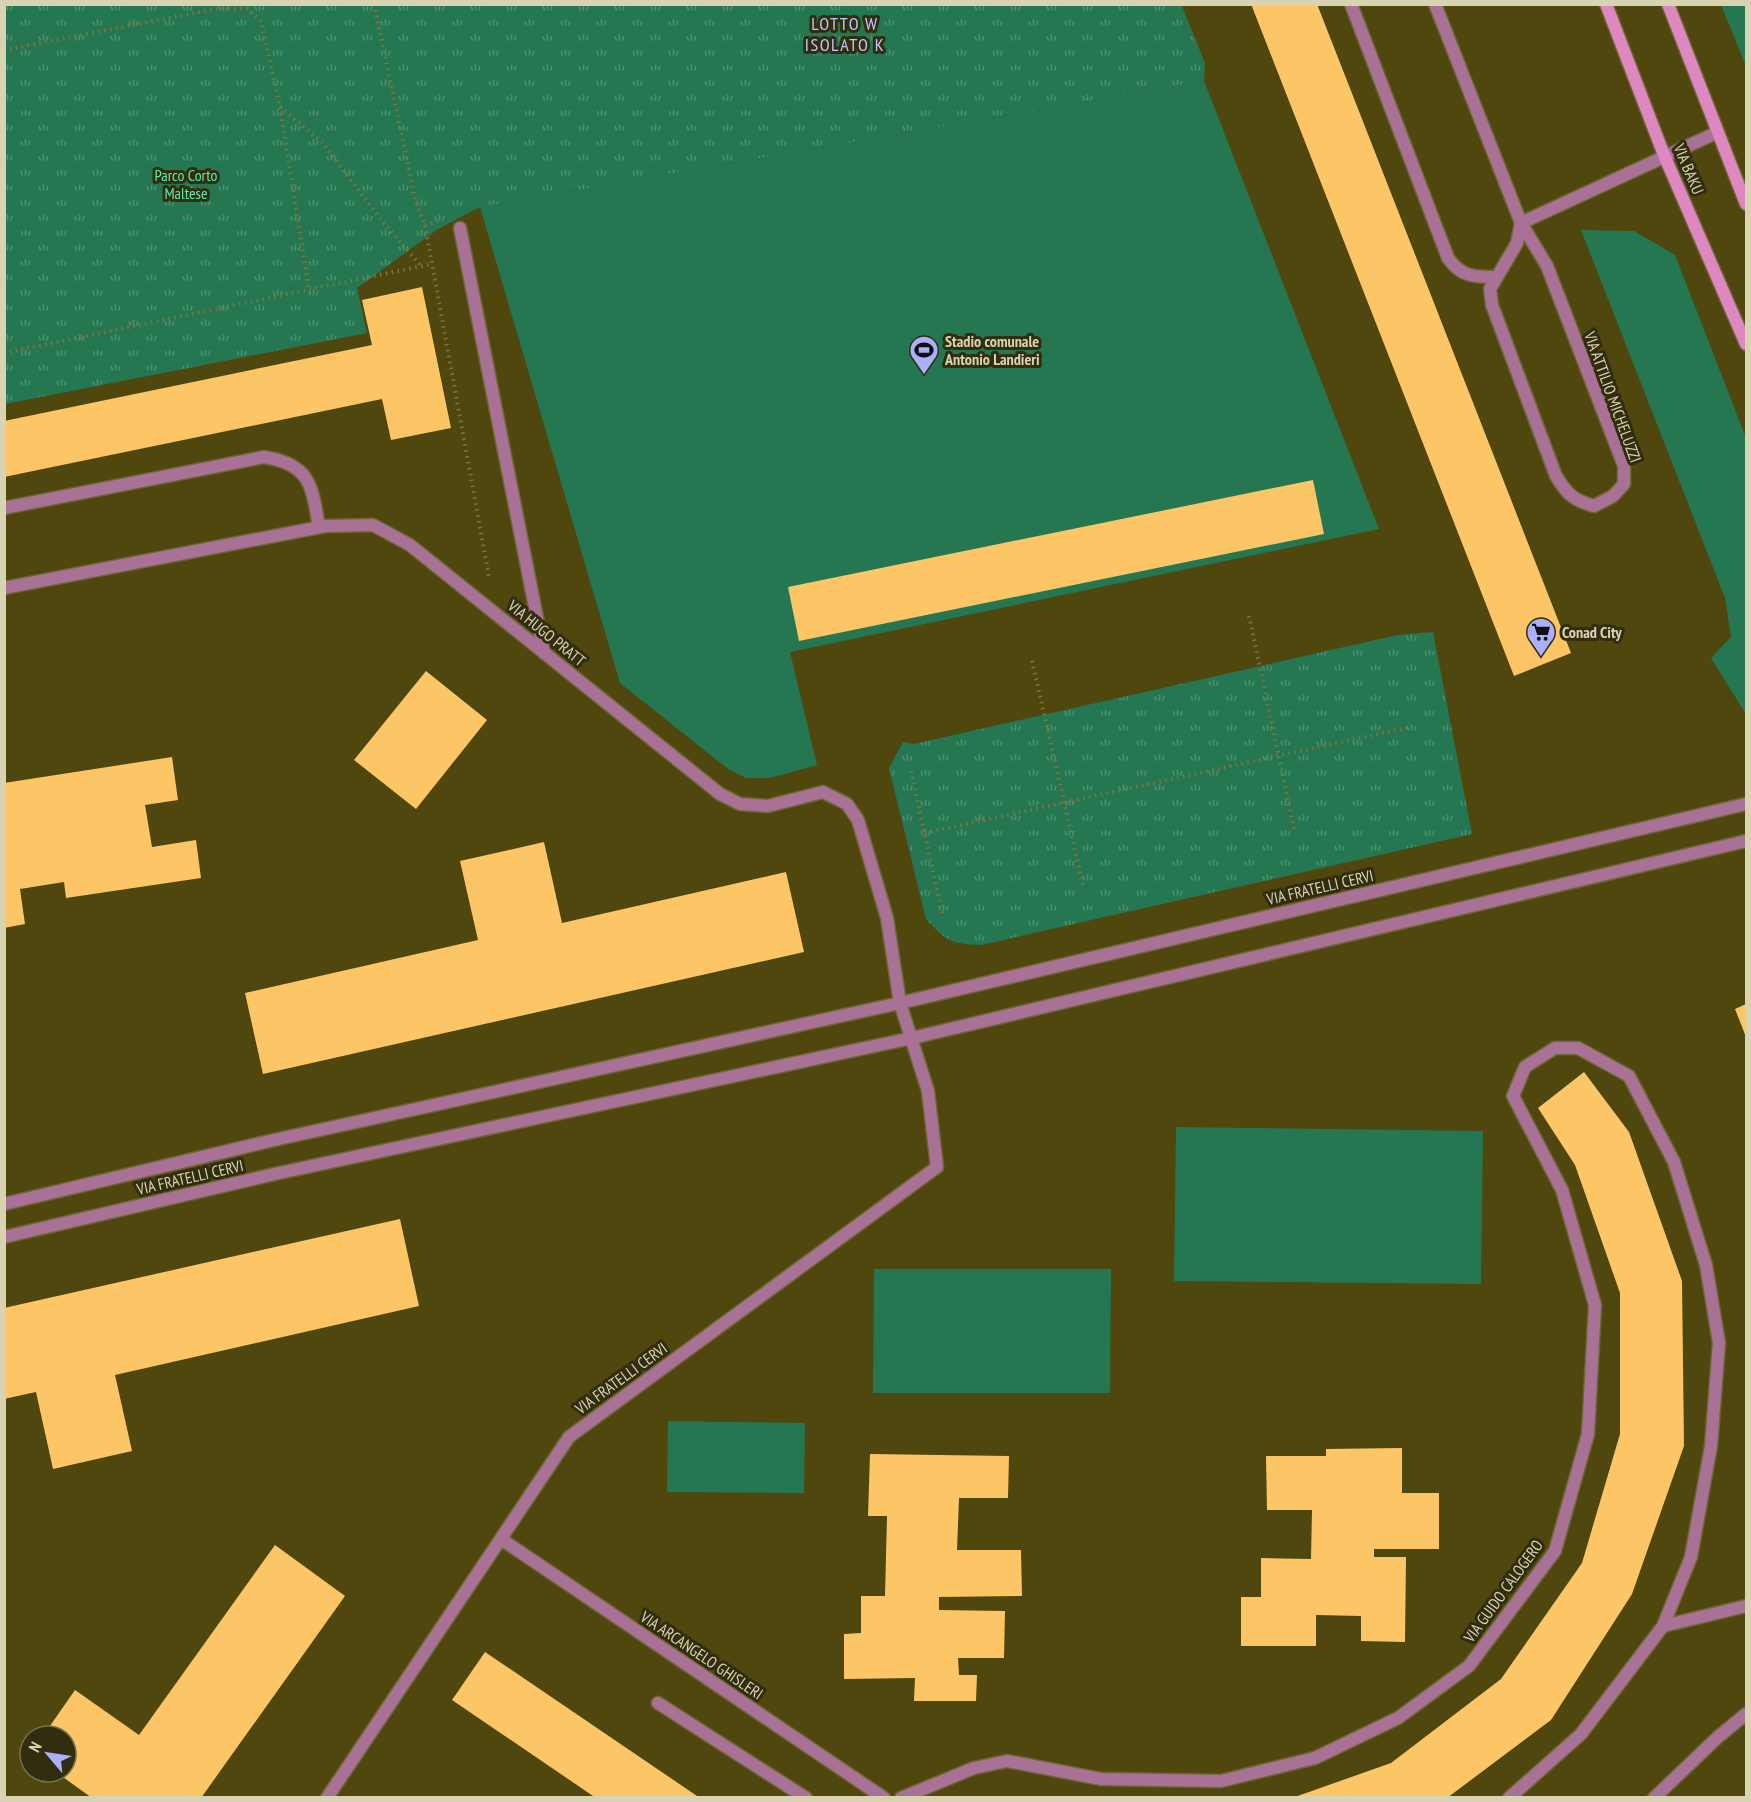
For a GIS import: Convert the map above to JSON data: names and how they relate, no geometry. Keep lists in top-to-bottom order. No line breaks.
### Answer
{"streets":{"main road":["VIA BAKU"],"street":["VIA ATTILIO MICHELUZZI","VIA HUGO PRATT","VIA FRATELLI CERVI","VIA GUIDO CALOGERO","VIA ARCANGELO GHISLERI"]},"crossings":[["VIA HUGO PRATT","VIA FRATELLI CERVI"],["VIA FRATELLI CERVI","VIA ARCANGELO GHISLERI"]],"districts":["LOTTO W ISOLATO K"],"parks":["Parco Corto Maltese"],"places":{"sports":["Stadio comunale Antonio Landieri"],"supermarket":["Conad City"]},"north":"top left"}
